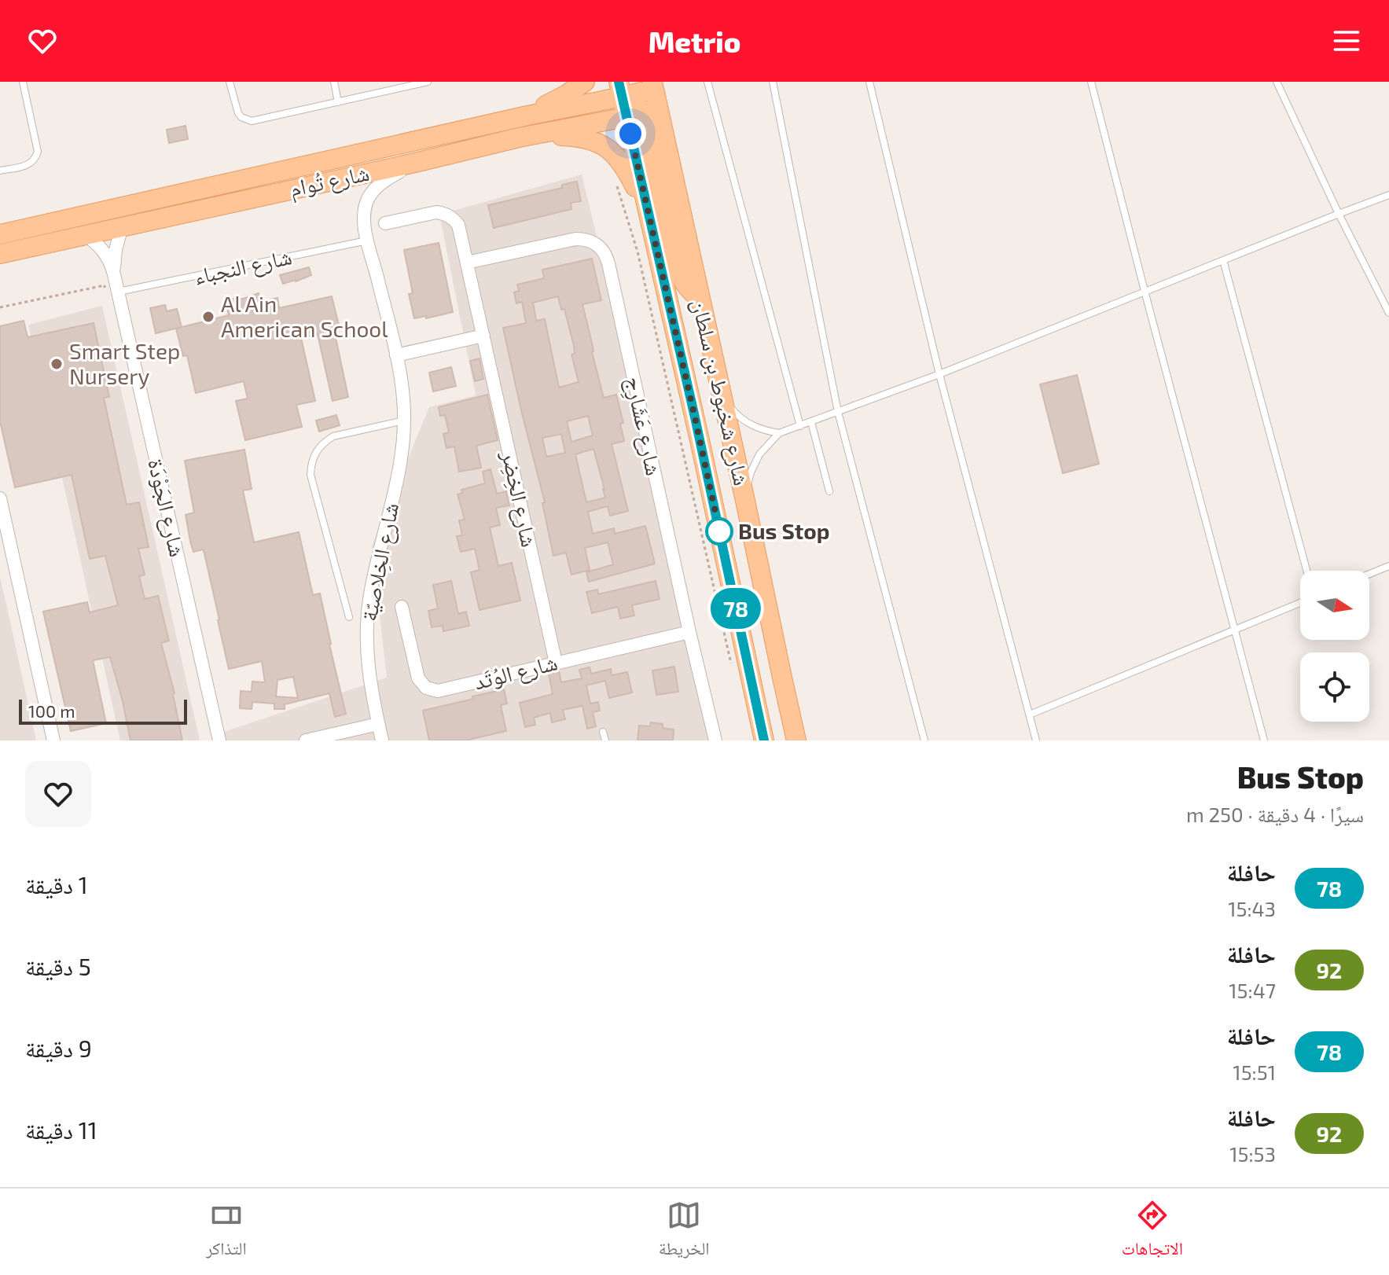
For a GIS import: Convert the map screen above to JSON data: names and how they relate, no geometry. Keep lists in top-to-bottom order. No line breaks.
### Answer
{"streets":{"main road":["شارع تُوام","شارع شخبوط بن سلطان"],"street":["شارع عَشَارِج","شارع الخِضِر","شارع الجَوْدَة","شارع الخِلاصيّة","شارع الوُتَد"],"lane":["شارع النجباء"]},"crossings":[["شارع تُوام","شارع شخبوط بن سلطان"],["شارع تُوام","شارع الجَوْدَة"],["شارع تُوام","شارع الخِلاصيّة"],["شارع النجباء","شارع الجَوْدَة"],["شارع النجباء","شارع الخِلاصيّة"],["شارع عَشَارِج","شارع الخِضِر"],["شارع عَشَارِج","شارع الوُتَد"],["شارع الخِضِر","شارع الوُتَد"]],"places":["Al Ain American School","Smart Step Nursery","Bus Stop"],"lines":["bus line 78"],"scale_bar":"100 m","north":"right","page":{"header":"Metrio","on_map":"78","scale":"100 m","heading":["Bus Stop","سيرًا · 4 دقيقة · 250 m"],"list":[{"mark":"78","name":"حافلة","note":"15:43","value":"1 دقيقة"},{"mark":"92","name":"حافلة","note":"15:47","value":"5 دقيقة"},{"mark":"78","name":"حافلة","note":"15:51","value":"9 دقيقة"},{"mark":"92","name":"حافلة","note":"15:53","value":"11 دقيقة"}],"tabs":["الاتجاهات","الخريطة","التذاكر"]}}
